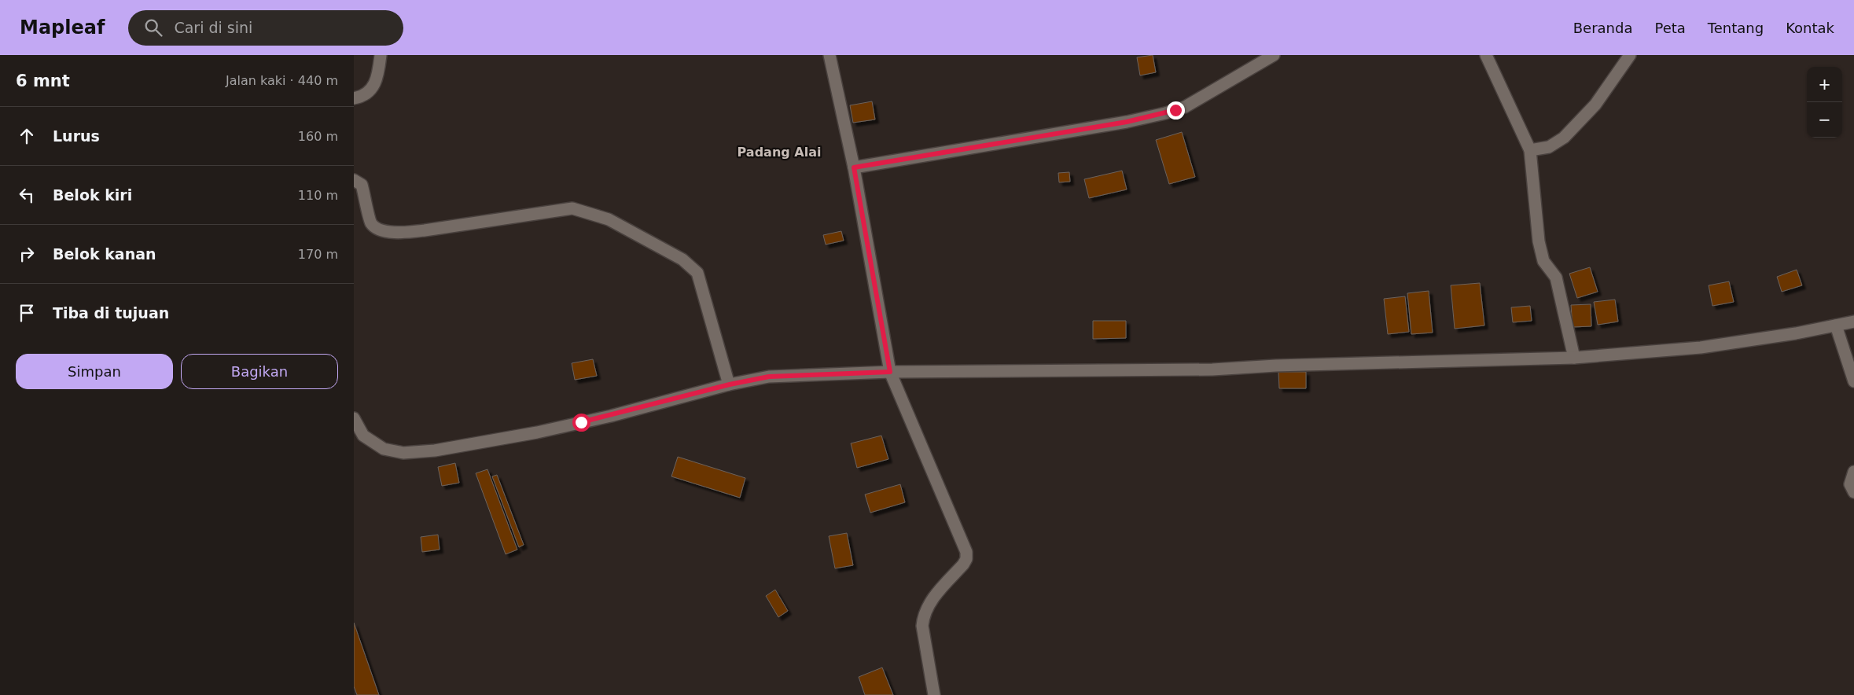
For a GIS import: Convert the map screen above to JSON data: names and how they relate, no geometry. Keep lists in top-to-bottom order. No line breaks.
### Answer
{"districts":["Padang Alai"],"page":{"header":"Mapleaf","search":"Cari di sini","nav":["Beranda","Peta","Tentang","Kontak"],"heading":["6 mnt","Jalan kaki · 440 m"],"map_buttons":["+","−"],"list":[["Lurus","160 m"],["Belok kiri","110 m"],["Belok kanan","170 m"],"Tiba di tujuan"],"buttons":["Simpan","Bagikan"]}}
